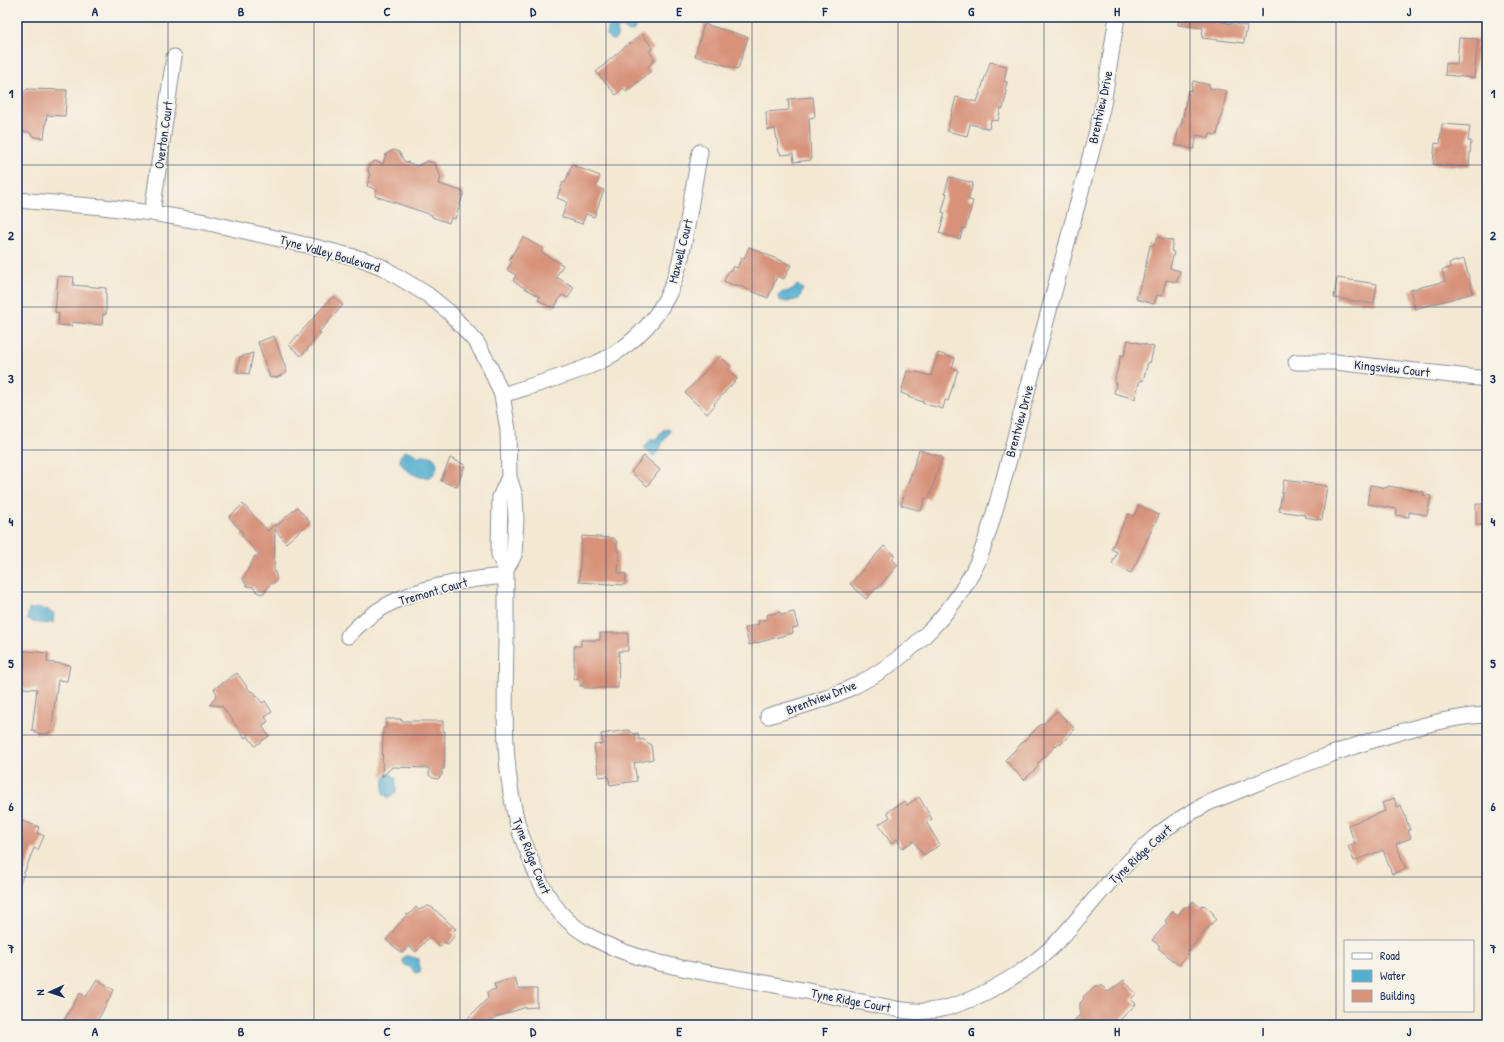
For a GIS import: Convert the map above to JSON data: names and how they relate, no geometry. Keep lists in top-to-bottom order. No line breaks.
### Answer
{"streets":{"street":["Brentview Drive","Overton Court","Maxwell Court","Tyne Valley Boulevard","Kingsview Court","Tremont Court","Tyne Ridge Court"]},"crossings":[["Overton Court","Tyne Valley Boulevard"],["Maxwell Court","Tyne Valley Boulevard"],["Tyne Valley Boulevard","Tremont Court"],["Tyne Valley Boulevard","Tyne Ridge Court"],["Tremont Court","Tyne Ridge Court"]],"legend":["Road","Water","Building"],"north":"left","grid":{"columns":["A","B","C","D","E","F","G","H","I","J"],"rows":["1","2","3","4","5","6","7"]}}
